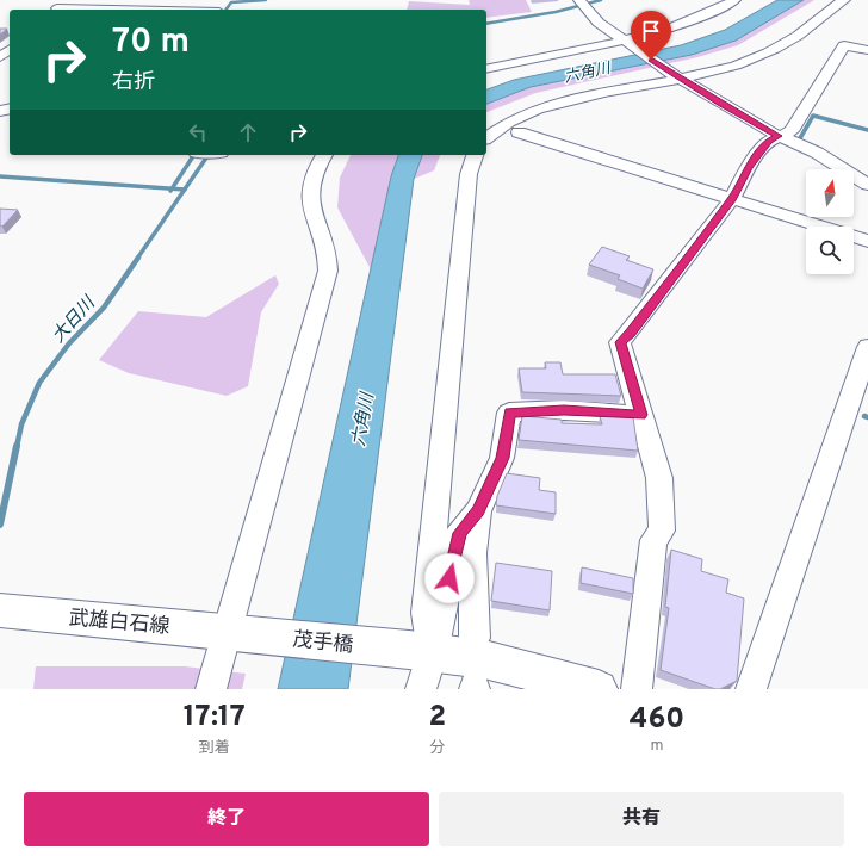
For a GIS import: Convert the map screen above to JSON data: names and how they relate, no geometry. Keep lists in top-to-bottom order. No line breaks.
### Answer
{"streets":{"main road":["武雄白石線","茂手橋"]},"crossings":[["武雄白石線","茂手橋"]],"water":["六角川","大日川"],"north":"top","page":{"turn":["70 m","右折"],"eta":["17:17","到着","2","分","460","m"],"buttons":["終了","共有"]}}
